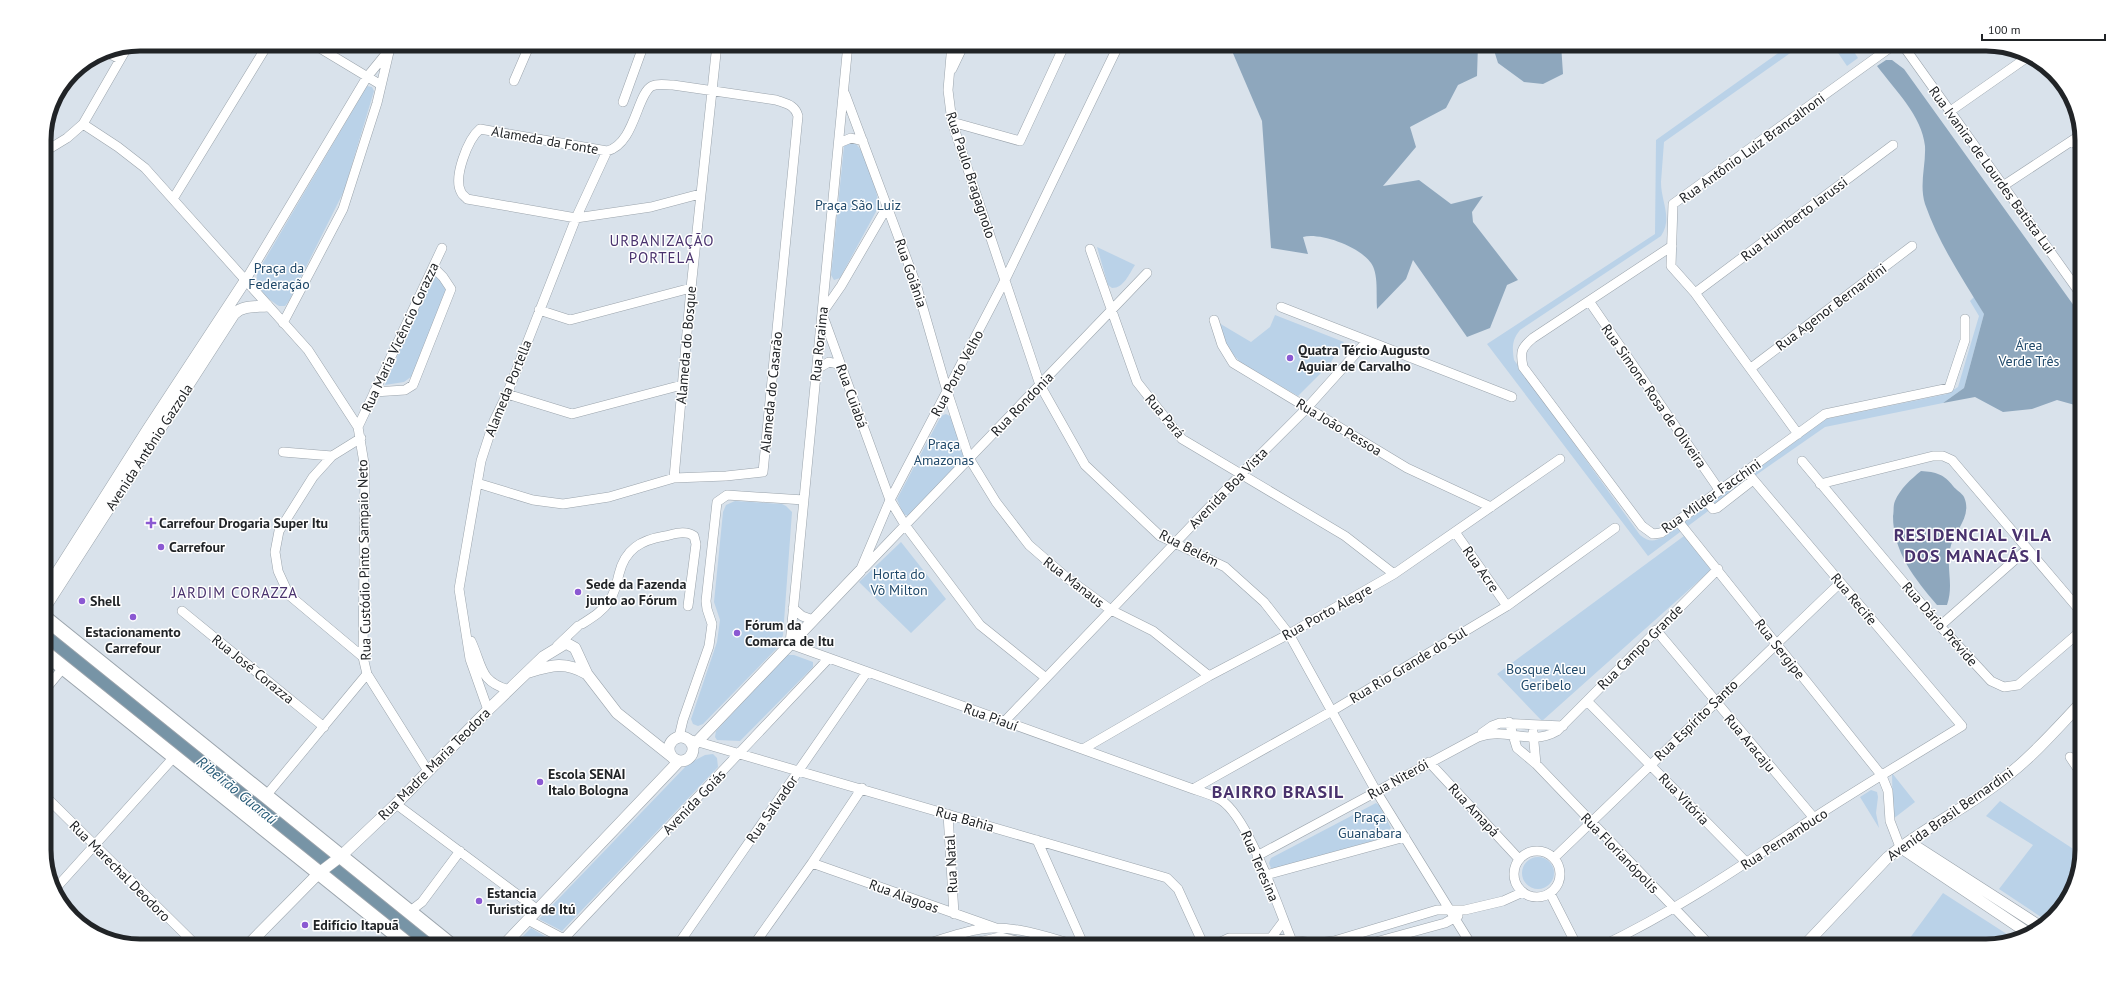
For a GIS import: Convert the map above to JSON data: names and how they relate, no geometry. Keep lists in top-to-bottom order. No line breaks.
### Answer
{"streets":{"street":["Alameda da Fonte","Rua Antônio Luiz Brancalhoni","Rua Ivanira de Lourdes Batista Lui","Rua Paulo Bragagnolo","Rua Humberto Iarussi","Rua Goiânia","Rua Agenor Bernardini","Rua Maria Vicêncio Corazza","Rua Roraima","Alameda do Bosque","Rua Porto Velho","Alameda Portella","Alameda do Casarão","Rua Cuiabá","Rua Simone Rosa de Oliveira","Rua Rondonia","Rua Pará","Rua João Pessoa","Avenida Antônio Gazzola","Avenida Boa Vista","Rua Milder Facchini","Rua Belém","Rua Custódio Pinto Sampaio Neto","Rua Acre","Rua Manaus","Rua Recife","Rua Porto Alegre","Rua Dário Prévide","Rua Campo Grande","Rua Sergipe","Rua Rio Grande do Sul","Rua José Corazza","Rua Piauí","Rua Espírito Santo","Rua Aracaju","Rua Madre Maria Teodora","Rua Niterói","Rua Vitória","Avenida Goiás","Rua Salvador","Rua Amapá","Avenida Brasil Bernardini","Rua Bahia","Rua Pernambuco","Rua Florianópolis","Rua Natal","Rua Teresina","Rua Marechal Deodoro","Rua Alagoas"]},"crossings":[["Alameda da Fonte","Alameda do Bosque"],["Alameda da Fonte","Alameda Portella"],["Alameda da Fonte","Alameda do Casarão"],["Rua Antônio Luiz Brancalhoni","Rua Humberto Iarussi"],["Rua Antônio Luiz Brancalhoni","Rua Agenor Bernardini"],["Rua Antônio Luiz Brancalhoni","Rua Milder Facchini"],["Rua Paulo Bragagnolo","Rua Porto Velho"],["Rua Paulo Bragagnolo","Rua Belém"],["Rua Goiânia","Rua Roraima"],["Rua Goiânia","Rua Porto Velho"],["Rua Goiânia","Rua Rondonia"],["Rua Goiânia","Rua Manaus"],["Rua Maria Vicêncio Corazza","Rua Custódio Pinto Sampaio Neto"],["Rua Roraima","Rua Cuiabá"],["Rua Roraima","Rua Piauí"],["Alameda do Bosque","Alameda do Casarão"],["Rua Porto Velho","Rua Cuiabá"],["Rua Porto Velho","Rua Rondonia"],["Rua Porto Velho","Rua Belém"],["Alameda Portella","Alameda do Casarão"],["Alameda Portella","Rua Madre Maria Teodora"],["Rua Cuiabá","Rua Rondonia"],["Rua Cuiabá","Avenida Boa Vista"],["Rua Simone Rosa de Oliveira","Rua Milder Facchini"],["Rua Rondonia","Rua Pará"],["Rua Rondonia","Rua Belém"],["Rua Rondonia","Rua Manaus"],["Rua Pará","Avenida Boa Vista"],["Rua Pará","Rua Porto Alegre"],["Rua João Pessoa","Avenida Boa Vista"],["Rua João Pessoa","Rua Porto Alegre"],["Avenida Antônio Gazzola","Rua Custódio Pinto Sampaio Neto"],["Avenida Boa Vista","Rua Belém"],["Avenida Boa Vista","Rua Manaus"],["Avenida Boa Vista","Rua Piauí"],["Rua Milder Facchini","Rua Recife"],["Rua Milder Facchini","Rua Sergipe"],["Rua Belém","Rua Porto Alegre"],["Rua Belém","Rua Rio Grande do Sul"],["Rua Belém","Rua Niterói"],["Rua Custódio Pinto Sampaio Neto","Rua Madre Maria Teodora"],["Rua Acre","Rua Porto Alegre"],["Rua Acre","Rua Rio Grande do Sul"],["Rua Manaus","Rua Porto Alegre"],["Rua Recife","Rua Espírito Santo"],["Rua Recife","Rua Pernambuco"],["Rua Porto Alegre","Rua Piauí"],["Rua Campo Grande","Rua Sergipe"],["Rua Campo Grande","Rua Aracaju"],["Rua Campo Grande","Rua Vitória"],["Rua Sergipe","Rua Espírito Santo"],["Rua Sergipe","Rua Pernambuco"],["Rua Rio Grande do Sul","Rua Piauí"],["Rua Rio Grande do Sul","Rua Teresina"],["Rua Piauí","Avenida Goiás"],["Rua Piauí","Rua Salvador"],["Rua Piauí","Rua Teresina"],["Rua Espírito Santo","Rua Aracaju"],["Rua Espírito Santo","Rua Vitória"],["Rua Espírito Santo","Rua Amapá"],["Rua Espírito Santo","Rua Florianópolis"],["Rua Aracaju","Rua Pernambuco"],["Rua Niterói","Rua Amapá"],["Rua Niterói","Rua Florianópolis"],["Rua Niterói","Rua Teresina"],["Rua Vitória","Rua Pernambuco"],["Avenida Goiás","Rua Bahia"],["Rua Salvador","Rua Bahia"],["Rua Bahia","Rua Natal"],["Rua Pernambuco","Rua Florianópolis"],["Rua Natal","Rua Alagoas"]],"districts":["URBANIZAÇÃO PORTELA","RESIDENCIAL VILA DOS MANACÁS I","JARDIM CORAZZA","BAIRRO BRASIL"],"water":["Ribeirão Guaraú"],"parks":["Praça São Luiz","Praça da Federação","Área Verde Três","Praça Amazonas","Horta do Võ Milton","Bosque Alceu Geribelo","Praça Guanabara"],"places":{"other":["Quatra Tércio Augusto Aguiar de Carvalho","Carrefour","Sede da Fazenda junto ao Fórum","Shell","Estacionamento Carrefour","Fórum da Comarca de Itu","Escola SENAI Italo Bologna","Estancia Turistica de Itú","Edifício Itapuã"],"health":["Carrefour Drogaria Super Itu"]},"scale_bar":"100 m"}
